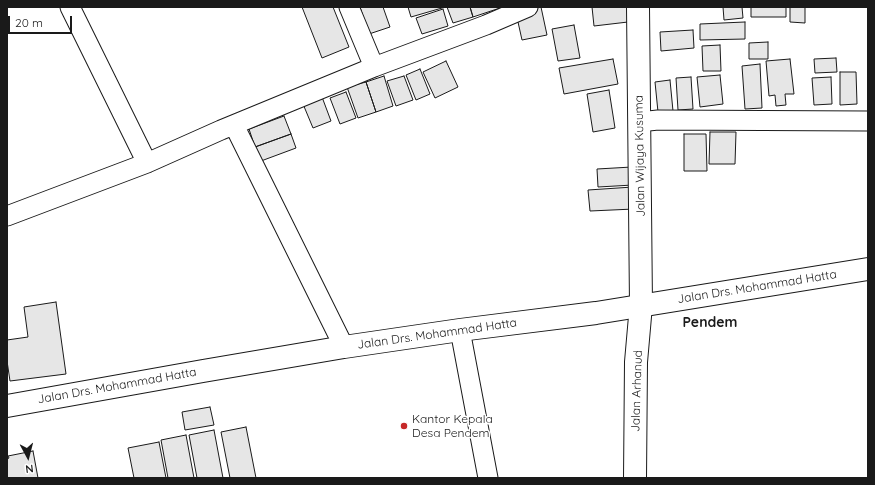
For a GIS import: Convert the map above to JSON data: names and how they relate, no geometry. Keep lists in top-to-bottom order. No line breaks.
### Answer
{"streets":{"main road":["Jalan Wijaya Kusuma","Jalan Drs. Mohammad Hatta","Jalan Arhanud"]},"crossings":[["Jalan Wijaya Kusuma","Jalan Drs. Mohammad Hatta"],["Jalan Wijaya Kusuma","Jalan Arhanud"],["Jalan Drs. Mohammad Hatta","Jalan Arhanud"]],"districts":["Pendem"],"places":["Kantor Kepala Desa Pendem"],"scale_bar":"20 m","north":"bottom"}
